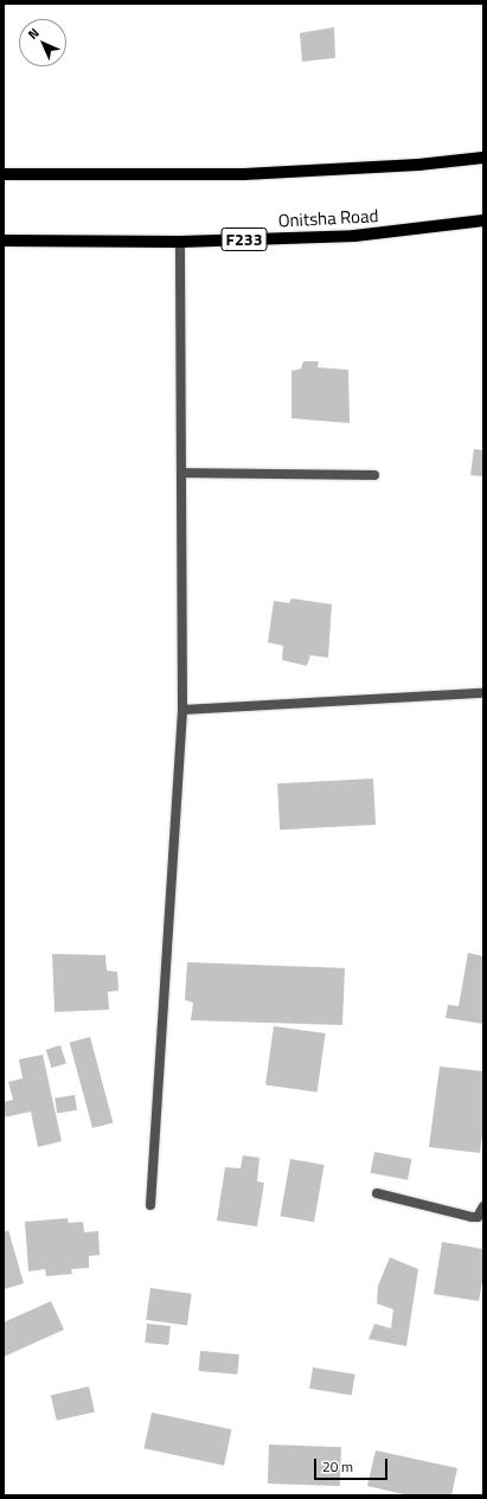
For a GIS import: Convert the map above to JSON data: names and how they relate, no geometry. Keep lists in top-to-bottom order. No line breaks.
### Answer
{"streets":{"main road":["Onitsha Road","F233"]},"scale_bar":"20 m","north":"top left"}
